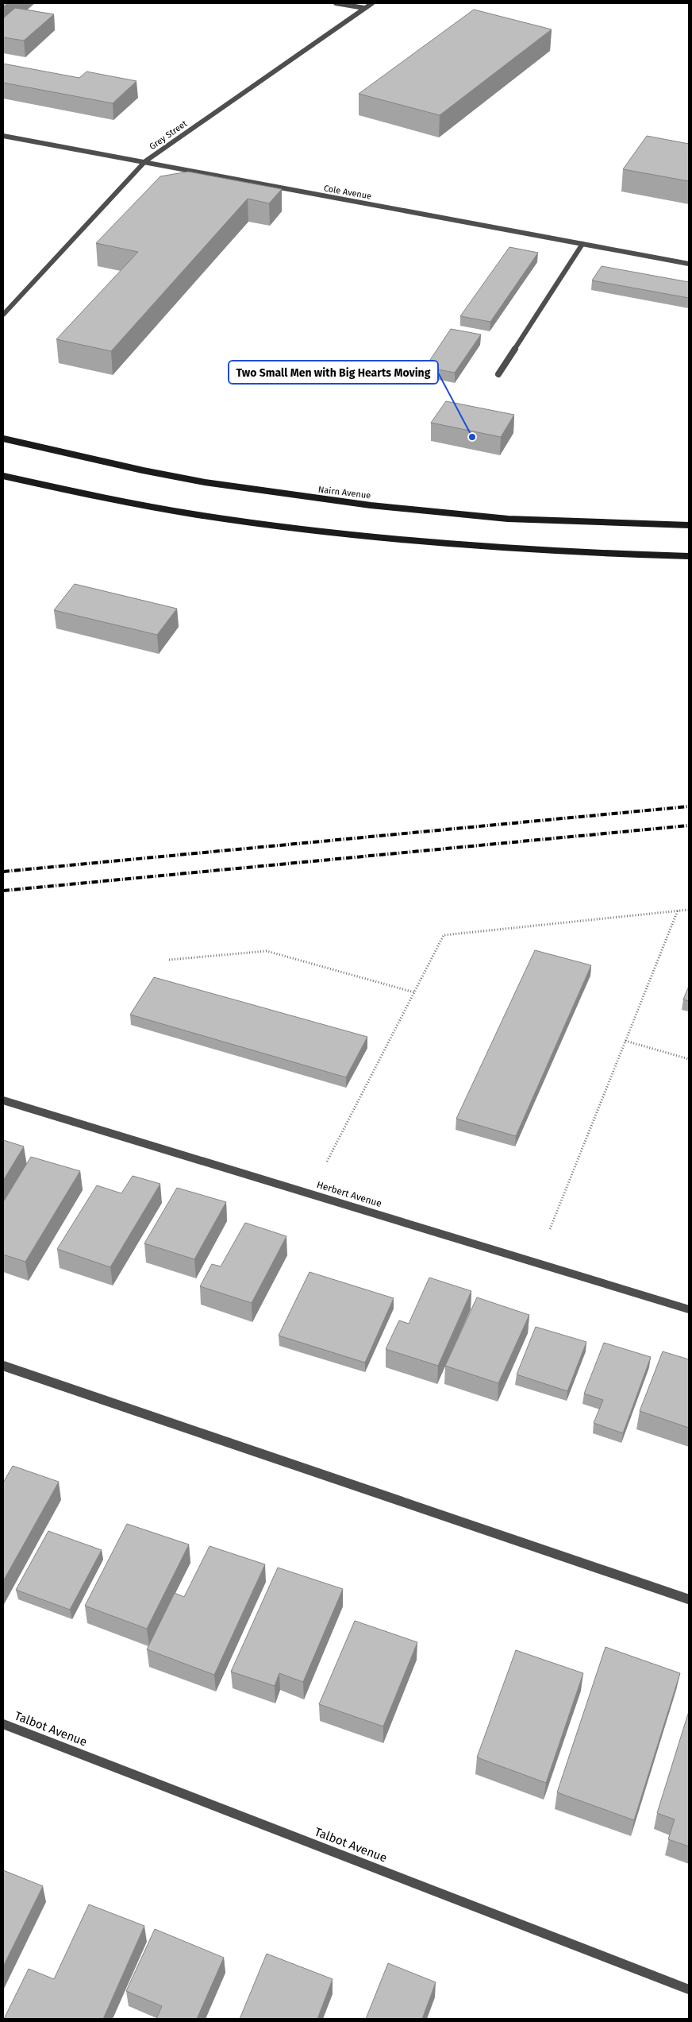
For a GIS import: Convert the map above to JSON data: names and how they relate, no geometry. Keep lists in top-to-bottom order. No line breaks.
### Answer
{"streets":{"main road":["Nairn Avenue"],"street":["Grey Street","Cole Avenue","Herbert Avenue","Talbot Avenue"]},"crossings":[["Grey Street","Cole Avenue"]],"places":["Two Small Men with Big Hearts Moving"]}
